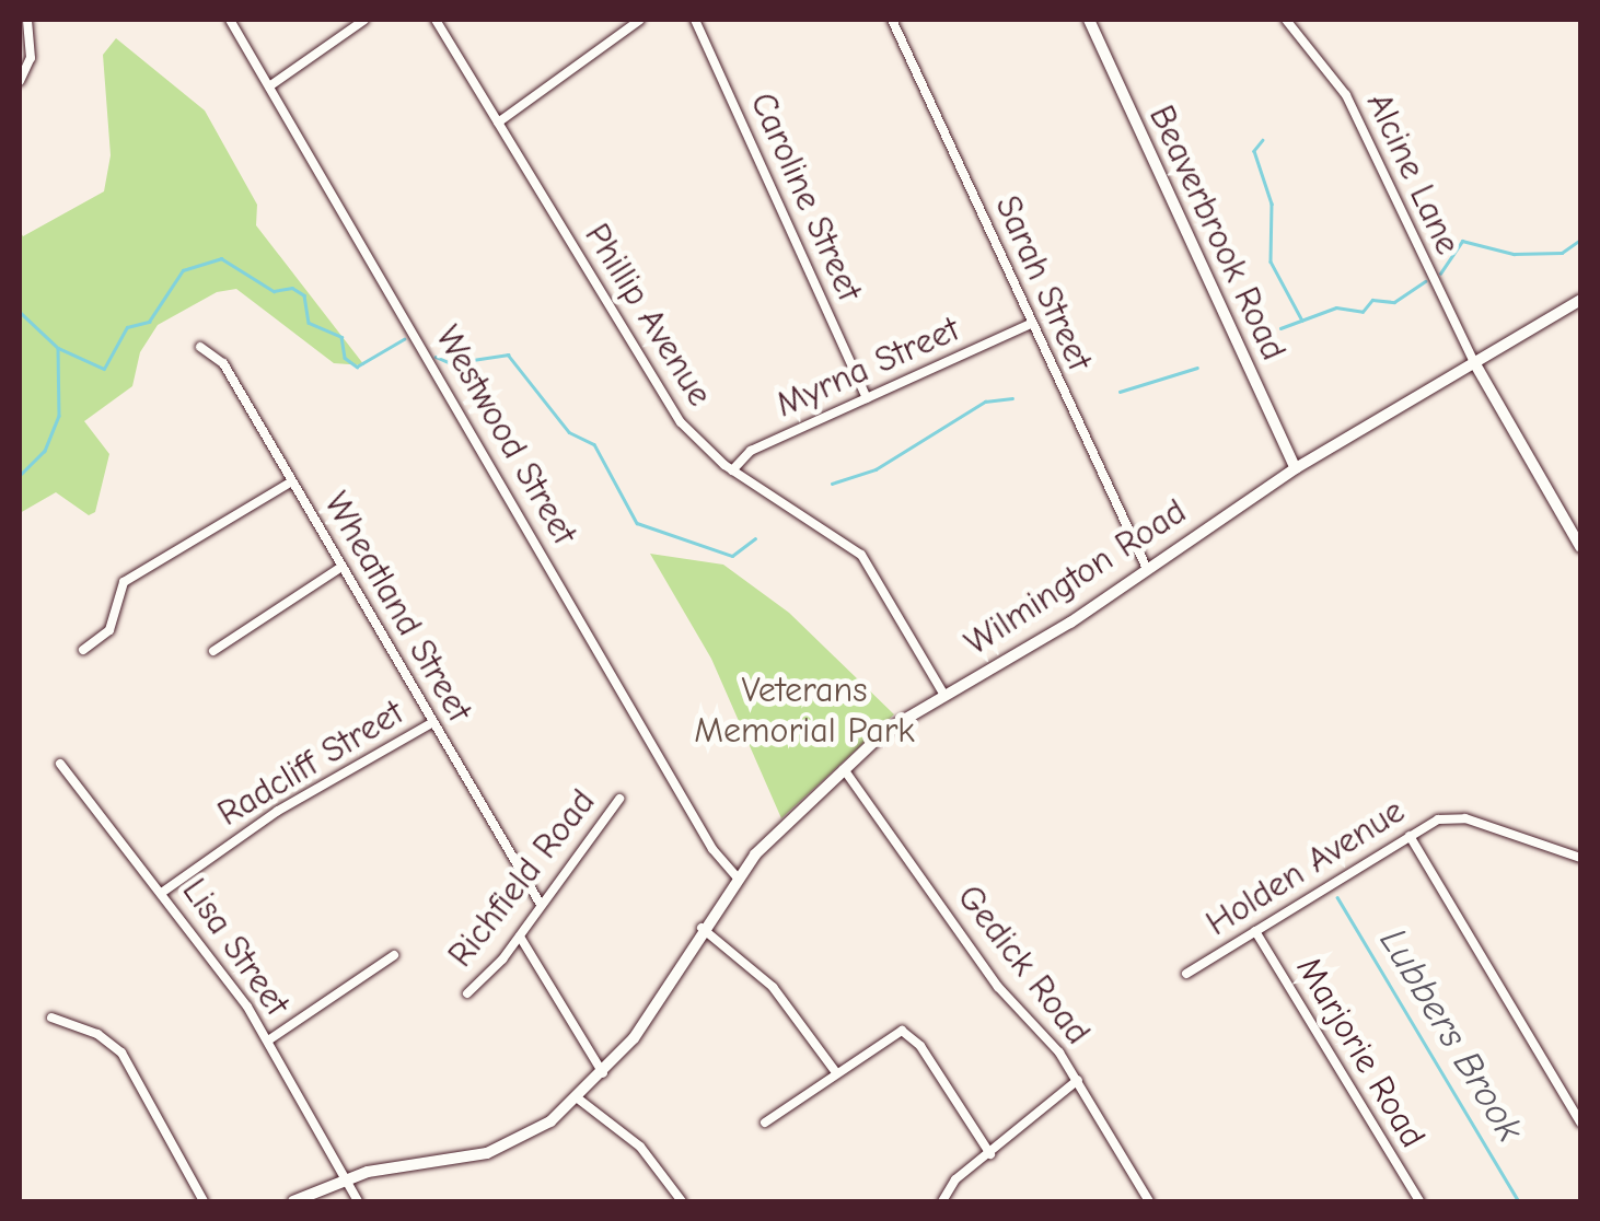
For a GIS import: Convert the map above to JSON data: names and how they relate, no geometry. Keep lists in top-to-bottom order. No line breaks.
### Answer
{"streets":{"main road":["Beaverbrook Road","Wilmington Road"],"street":["Alcine Lane","Caroline Street","Sarah Street","Phillip Avenue","Myrna Street","Westwood Street","Wheatland Street","Radcliff Street","Holden Avenue","Richfield Road","Lisa Street","Gedick Road","Marjorie Road"]},"crossings":[["Alcine Lane","Wilmington Road"],["Caroline Street","Myrna Street"],["Beaverbrook Road","Wilmington Road"],["Sarah Street","Myrna Street"],["Sarah Street","Wilmington Road"],["Phillip Avenue","Myrna Street"],["Phillip Avenue","Wilmington Road"],["Westwood Street","Wilmington Road"],["Wilmington Road","Lisa Street"],["Wilmington Road","Gedick Road"],["Wheatland Street","Radcliff Street"],["Wheatland Street","Richfield Road"],["Radcliff Street","Lisa Street"],["Holden Avenue","Marjorie Road"]],"water":["Lubbers Brook"],"parks":["Veterans Memorial Park"]}
